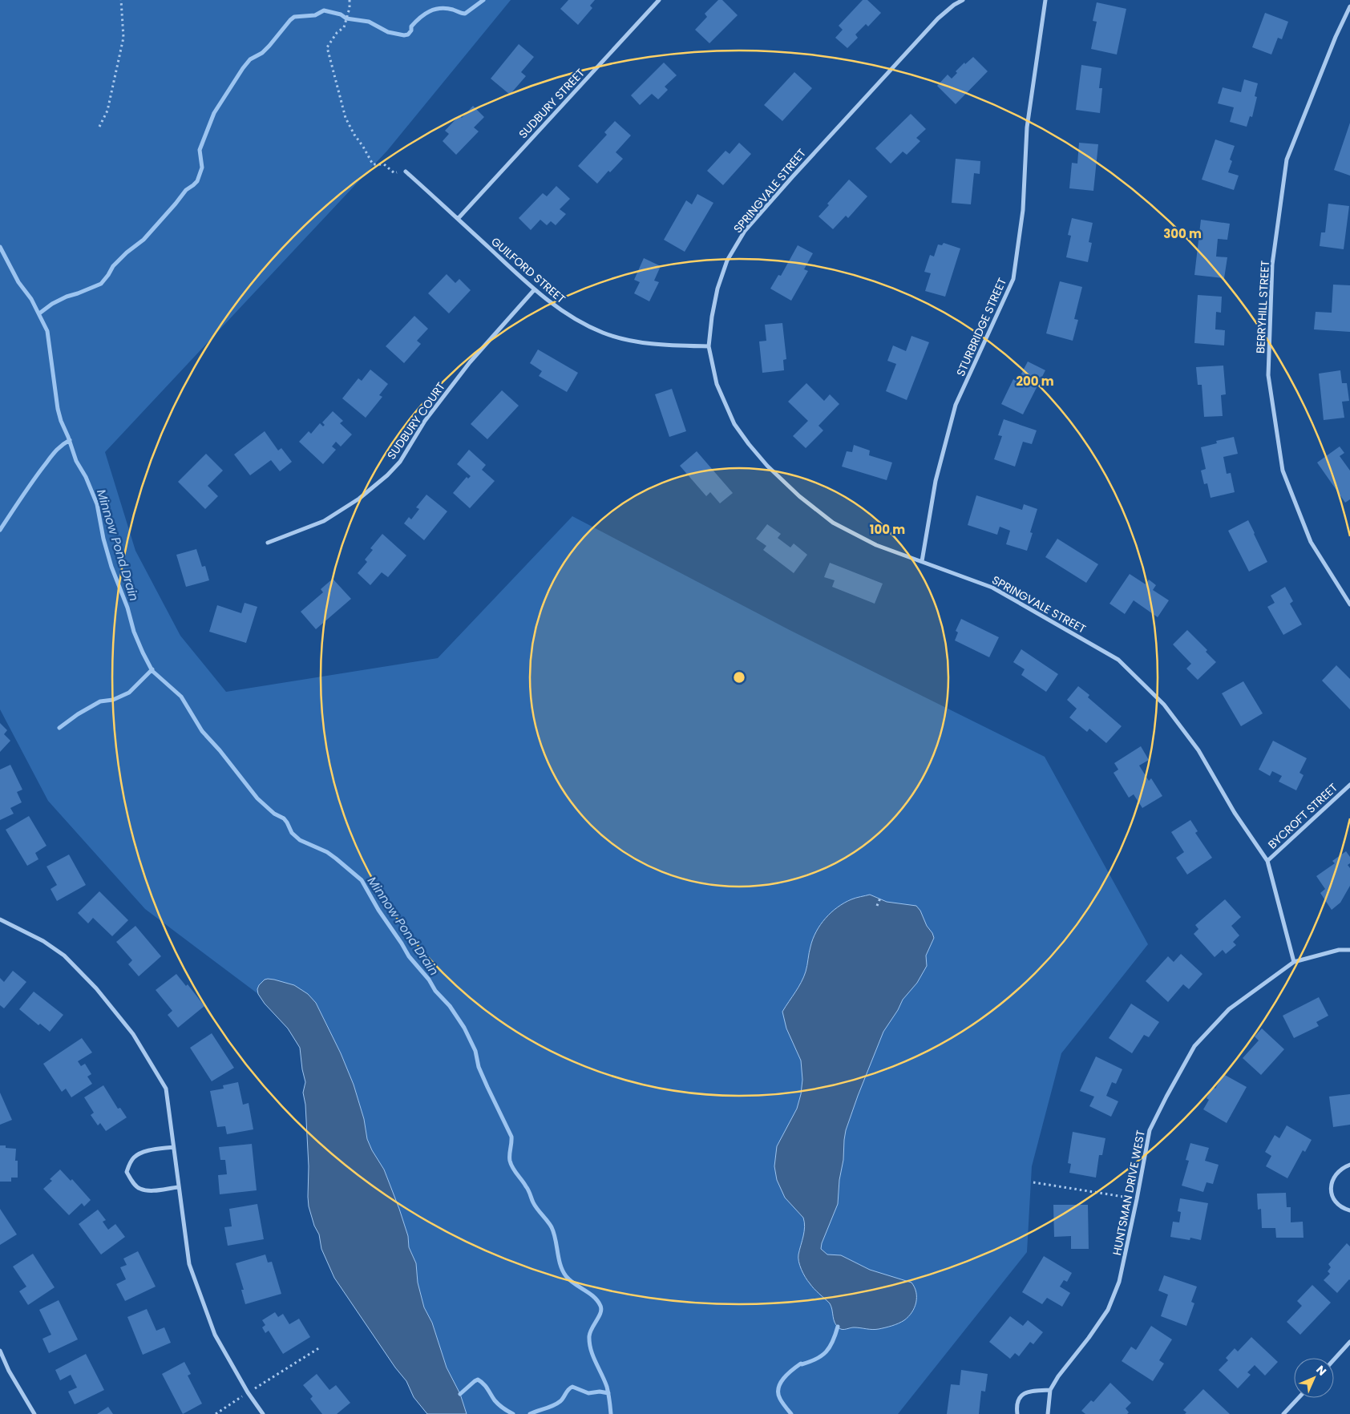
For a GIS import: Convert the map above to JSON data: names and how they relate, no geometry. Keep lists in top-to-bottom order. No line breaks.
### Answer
{"streets":{"street":["SUDBURY STREET","SPRINGVALE STREET","GUILFORD STREET","BERRYHILL STREET","STURBRIDGE STREET","SUDBURY COURT","BYCROFT STREET","HUNTSMAN DRIVE WEST"]},"crossings":[["SUDBURY STREET","GUILFORD STREET"],["SPRINGVALE STREET","GUILFORD STREET"],["SPRINGVALE STREET","STURBRIDGE STREET"],["SPRINGVALE STREET","BYCROFT STREET"],["SPRINGVALE STREET","HUNTSMAN DRIVE WEST"],["GUILFORD STREET","SUDBURY COURT"]],"water":["Minnow Pond Drain"],"north":"top right","rings":["300 m","200 m","100 m"]}
